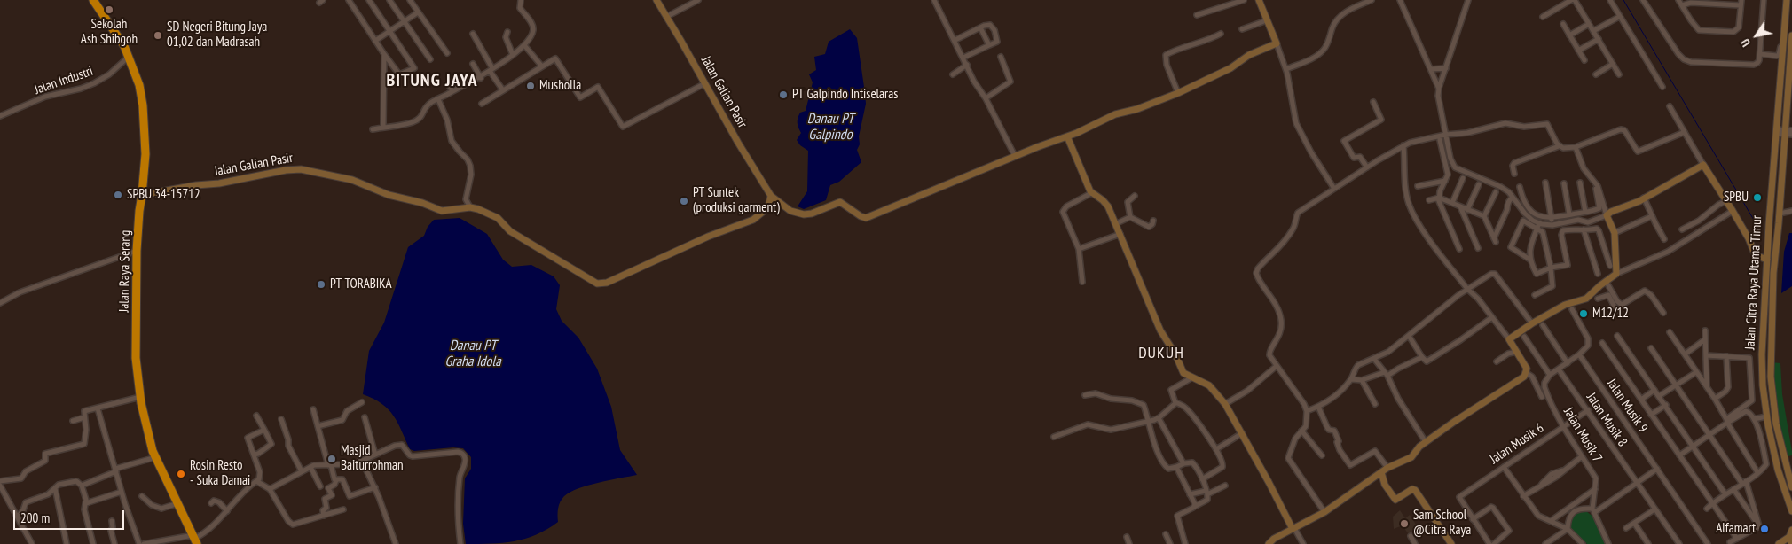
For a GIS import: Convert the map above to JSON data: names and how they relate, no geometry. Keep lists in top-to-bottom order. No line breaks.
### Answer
{"streets":{"highway":["Jalan Raya Serang"],"street":["Jalan Industri","Jalan Galian Pasir","Jalan Citra Raya Utama Timur","Jalan Musik 9","Jalan Musik 8","Jalan Musik 7","Jalan Musik 6"]},"crossings":[["Jalan Industri","Jalan Raya Serang"],["Jalan Galian Pasir","Jalan Raya Serang"],["Jalan Musik 8","Jalan Musik 6"],["Jalan Musik 7","Jalan Musik 6"]],"districts":["BITUNG JAYA","DUKUH"],"water":["Danau PT Galpindo","Danau PT Graha Idola"],"places":["Sekolah Ash Shibgoh","SD Negeri Bitung Jaya 01,02 dan Madrasah","Musholla","PT Galpindo Intiselaras","SPBU 34-15712","SPBU","PT Suntek (produksi garment)","PT TORABIKA","M12/12","Masjid Baiturrohman","Rosin Resto - Suka Damai","Sam School @Citra Raya","Alfamart"],"scale_bar":"200 m","north":"bottom left"}
